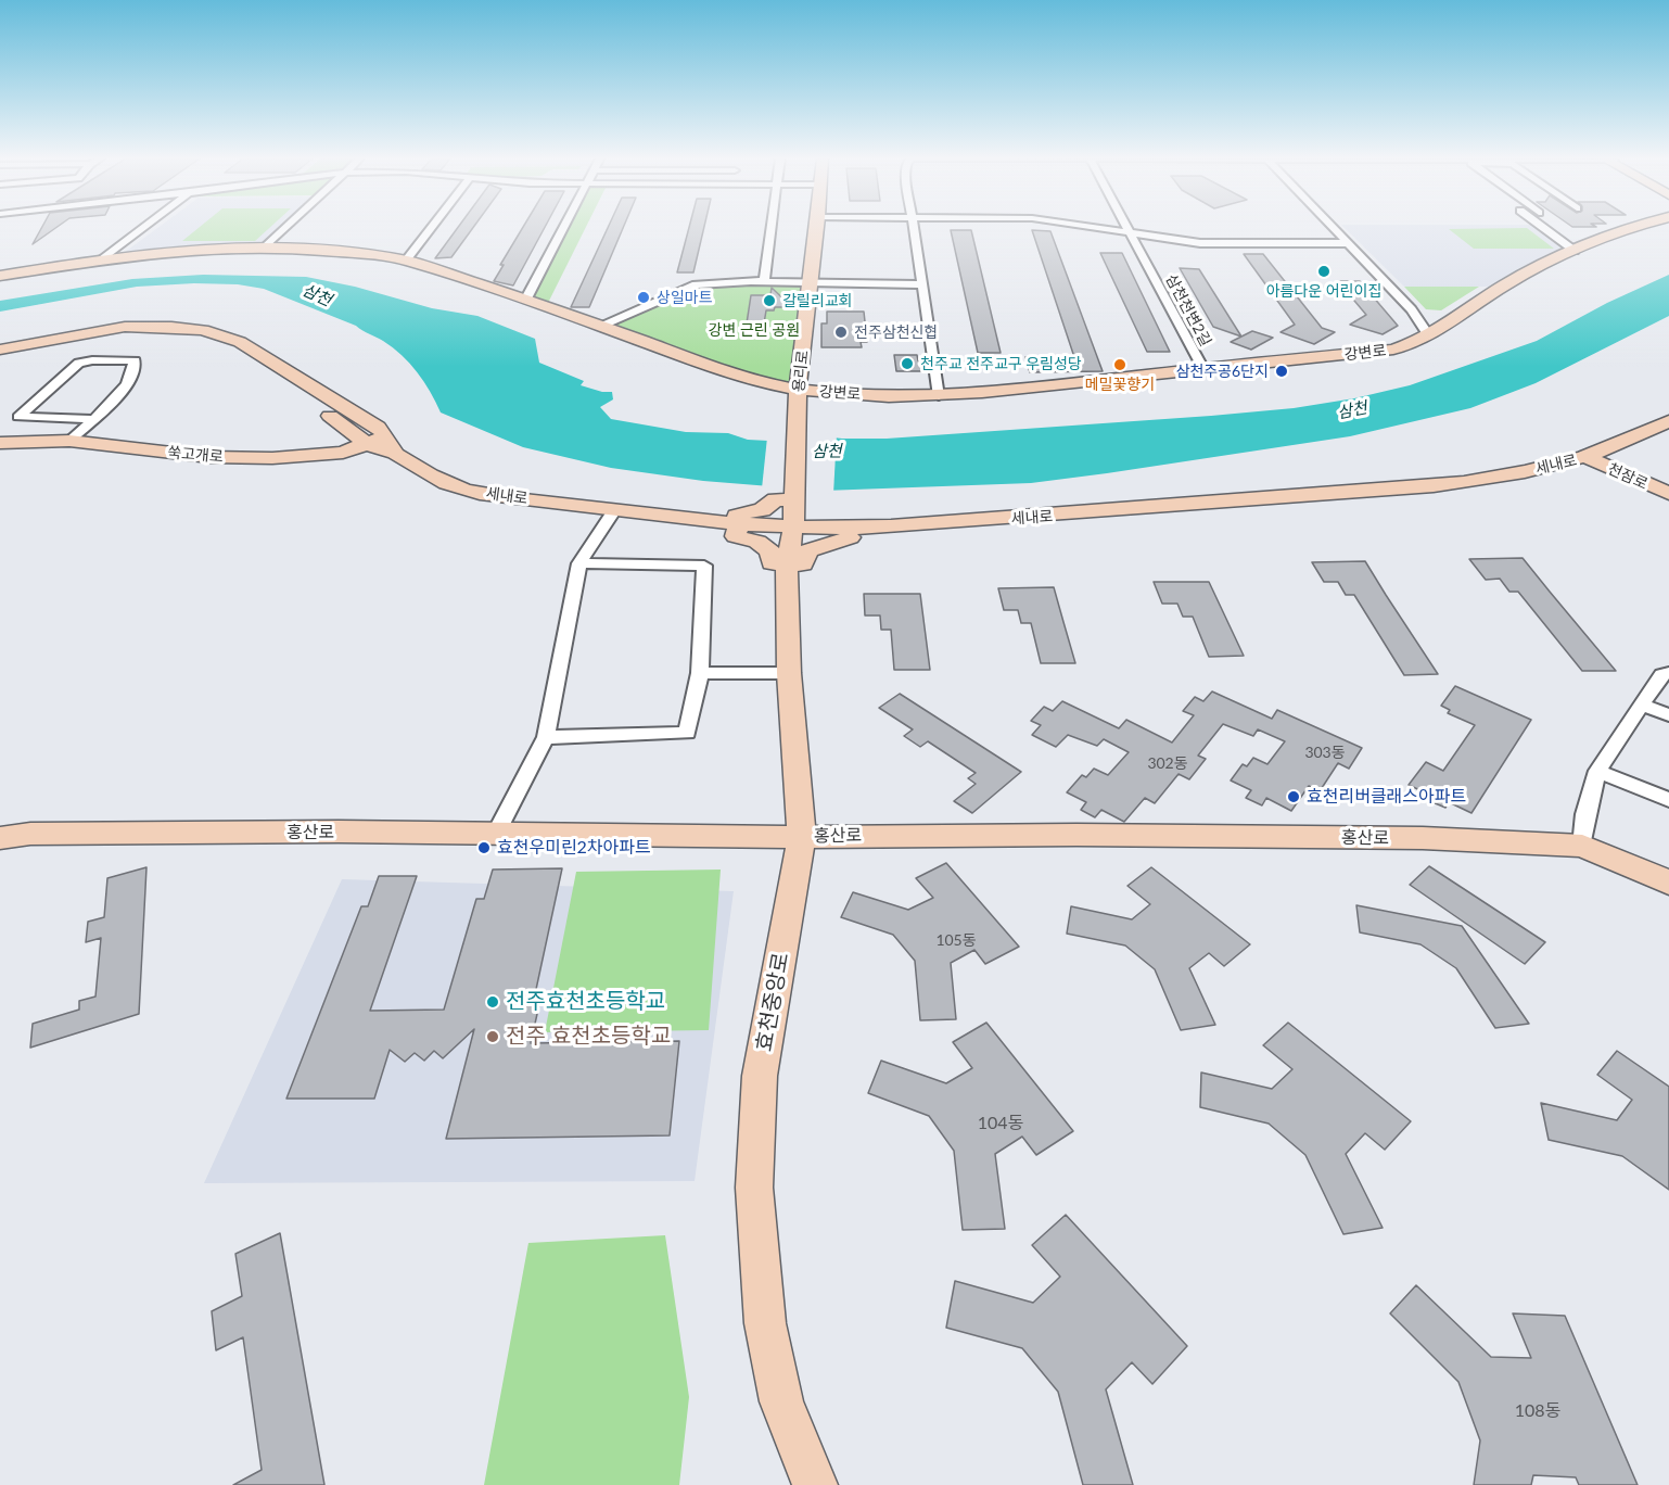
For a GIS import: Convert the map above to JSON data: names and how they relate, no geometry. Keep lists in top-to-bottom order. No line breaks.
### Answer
{"streets":{"street":["삼천천변2길","강변로","용리로","쑥고개로","세내로","천잠로","홍산로","효천중앙로"]},"crossings":[["삼천천변2길","강변로"],["강변로","용리로"],["용리로","세내로"],["용리로","효천중앙로"],["쑥고개로","세내로"],["세내로","천잠로"],["세내로","효천중앙로"],["홍산로","효천중앙로"]],"water":["삼천"],"parks":["강변 근린 공원"],"places":["아름다운 어린이집","상일마트","갈릴리교회","전주삼천신협","천주교 전주교구 우림성당","메밀꽃향기","삼천주공6단지","효천리버클래스아파트","효천우미린2차아파트","전주효천초등학교","전주 효천초등학교"],"house_numbers":["303동","302동","105동","104동","108동"]}
